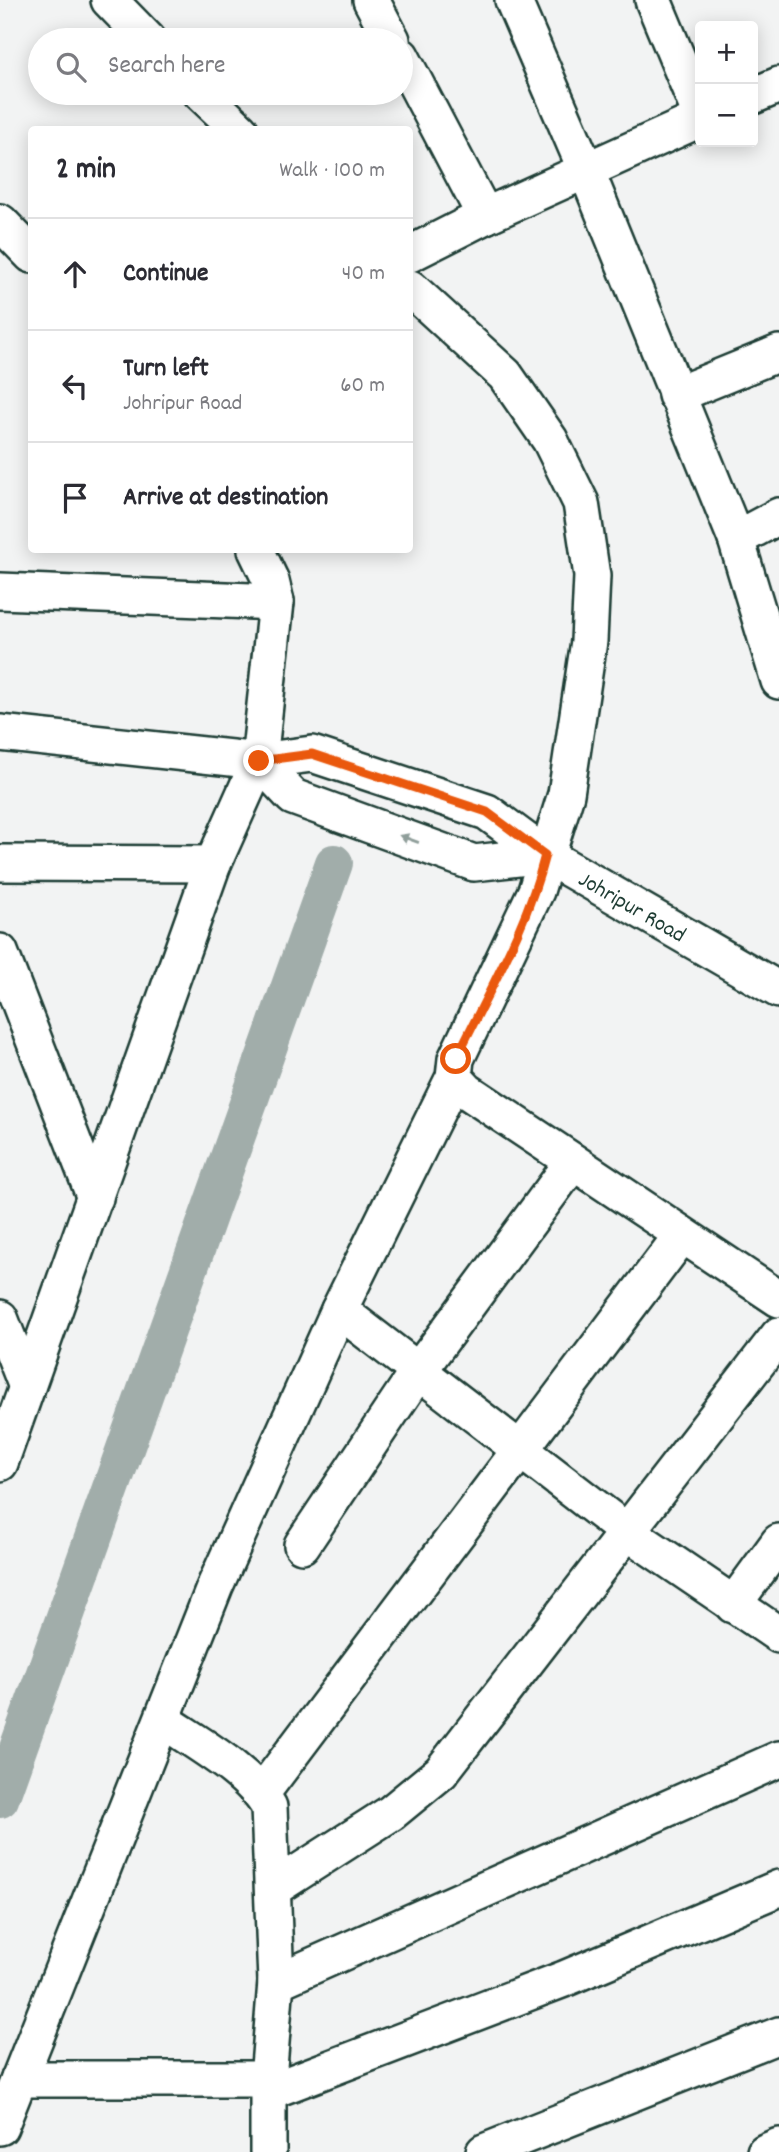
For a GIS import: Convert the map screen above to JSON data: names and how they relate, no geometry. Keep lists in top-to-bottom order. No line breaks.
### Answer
{"streets":{"street":["Johripur Road"]},"page":{"map_buttons":["+","−"],"search":"Search here","heading":["2 min","Walk · 100 m"],"list":[["Continue","40 m"],["Turn left","Johripur Road","60 m"],"Arrive at destination"]}}
